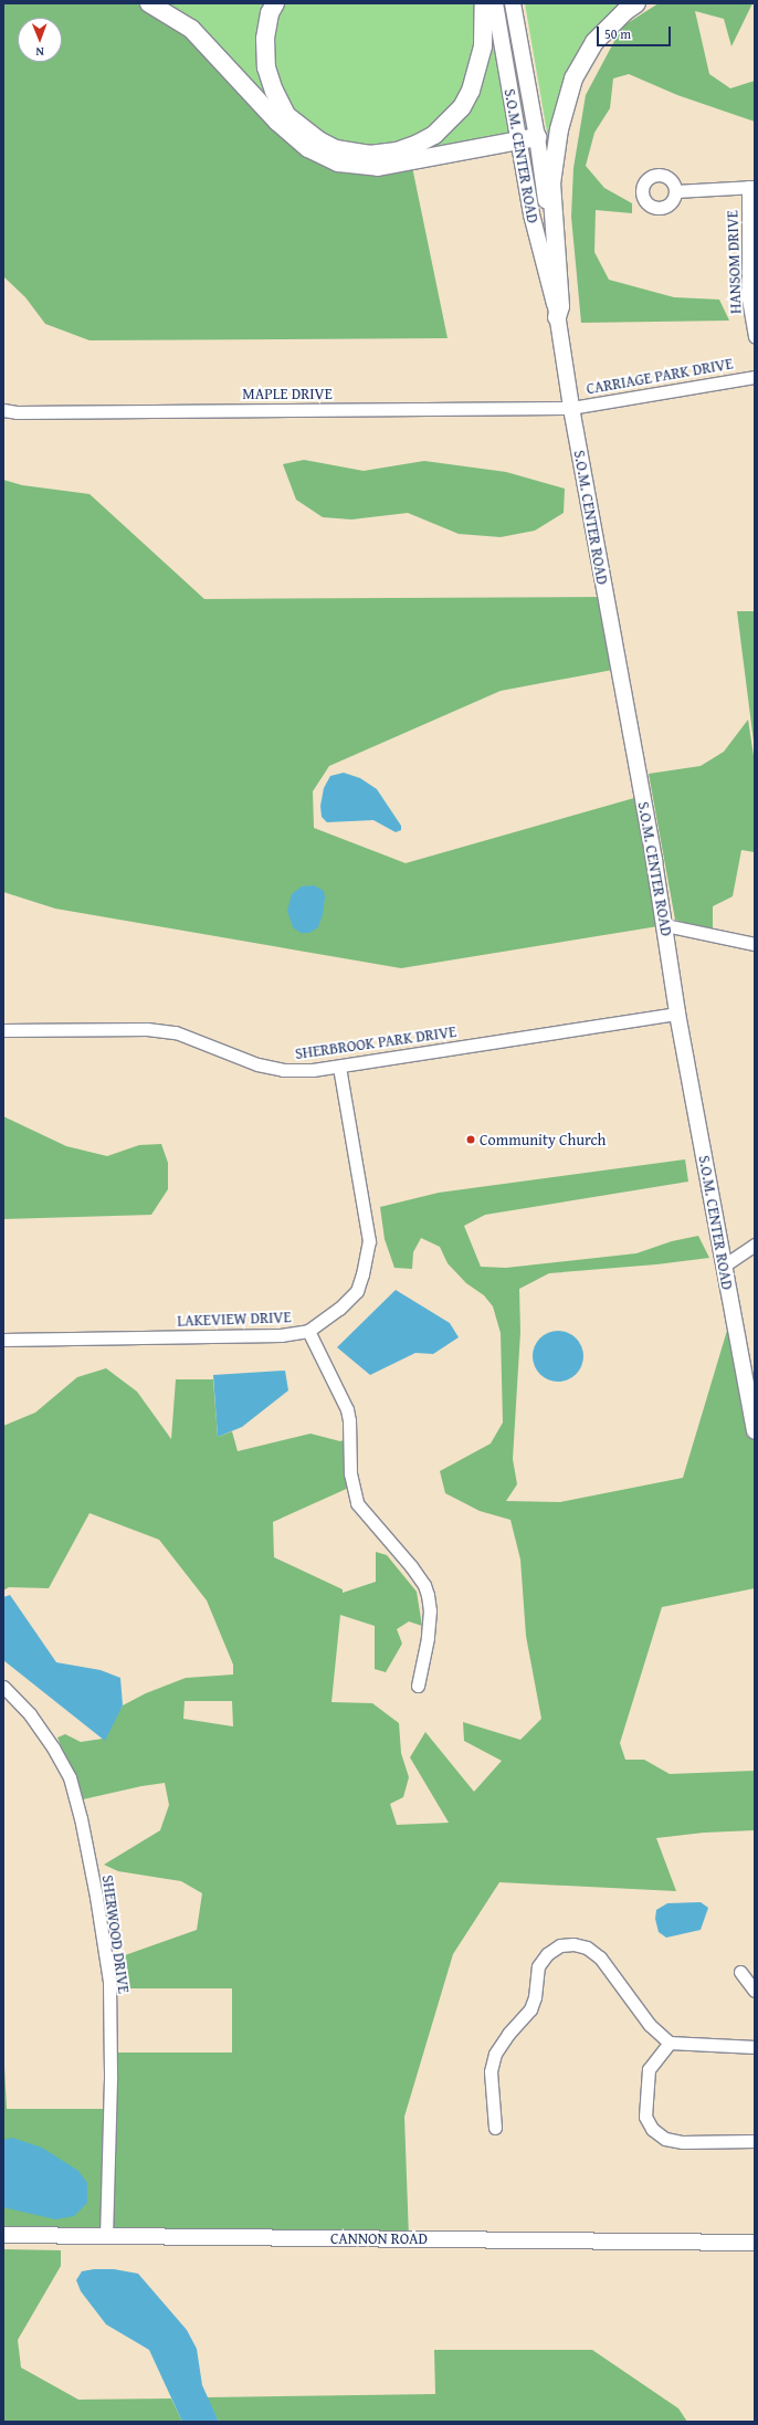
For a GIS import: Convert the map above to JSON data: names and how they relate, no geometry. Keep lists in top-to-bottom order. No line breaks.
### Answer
{"streets":{"main road":["S.O.M. CENTER ROAD","CANNON ROAD"],"street":["HANSOM DRIVE","CARRIAGE PARK DRIVE","MAPLE DRIVE","SHERBROOK PARK DRIVE","LAKEVIEW DRIVE","SHERWOOD DRIVE"]},"crossings":[["S.O.M. CENTER ROAD","CARRIAGE PARK DRIVE"],["S.O.M. CENTER ROAD","MAPLE DRIVE"],["S.O.M. CENTER ROAD","SHERBROOK PARK DRIVE"],["CARRIAGE PARK DRIVE","MAPLE DRIVE"],["SHERBROOK PARK DRIVE","LAKEVIEW DRIVE"],["SHERWOOD DRIVE","CANNON ROAD"]],"places":["Community Church"],"scale_bar":"50 m","north":"bottom"}
